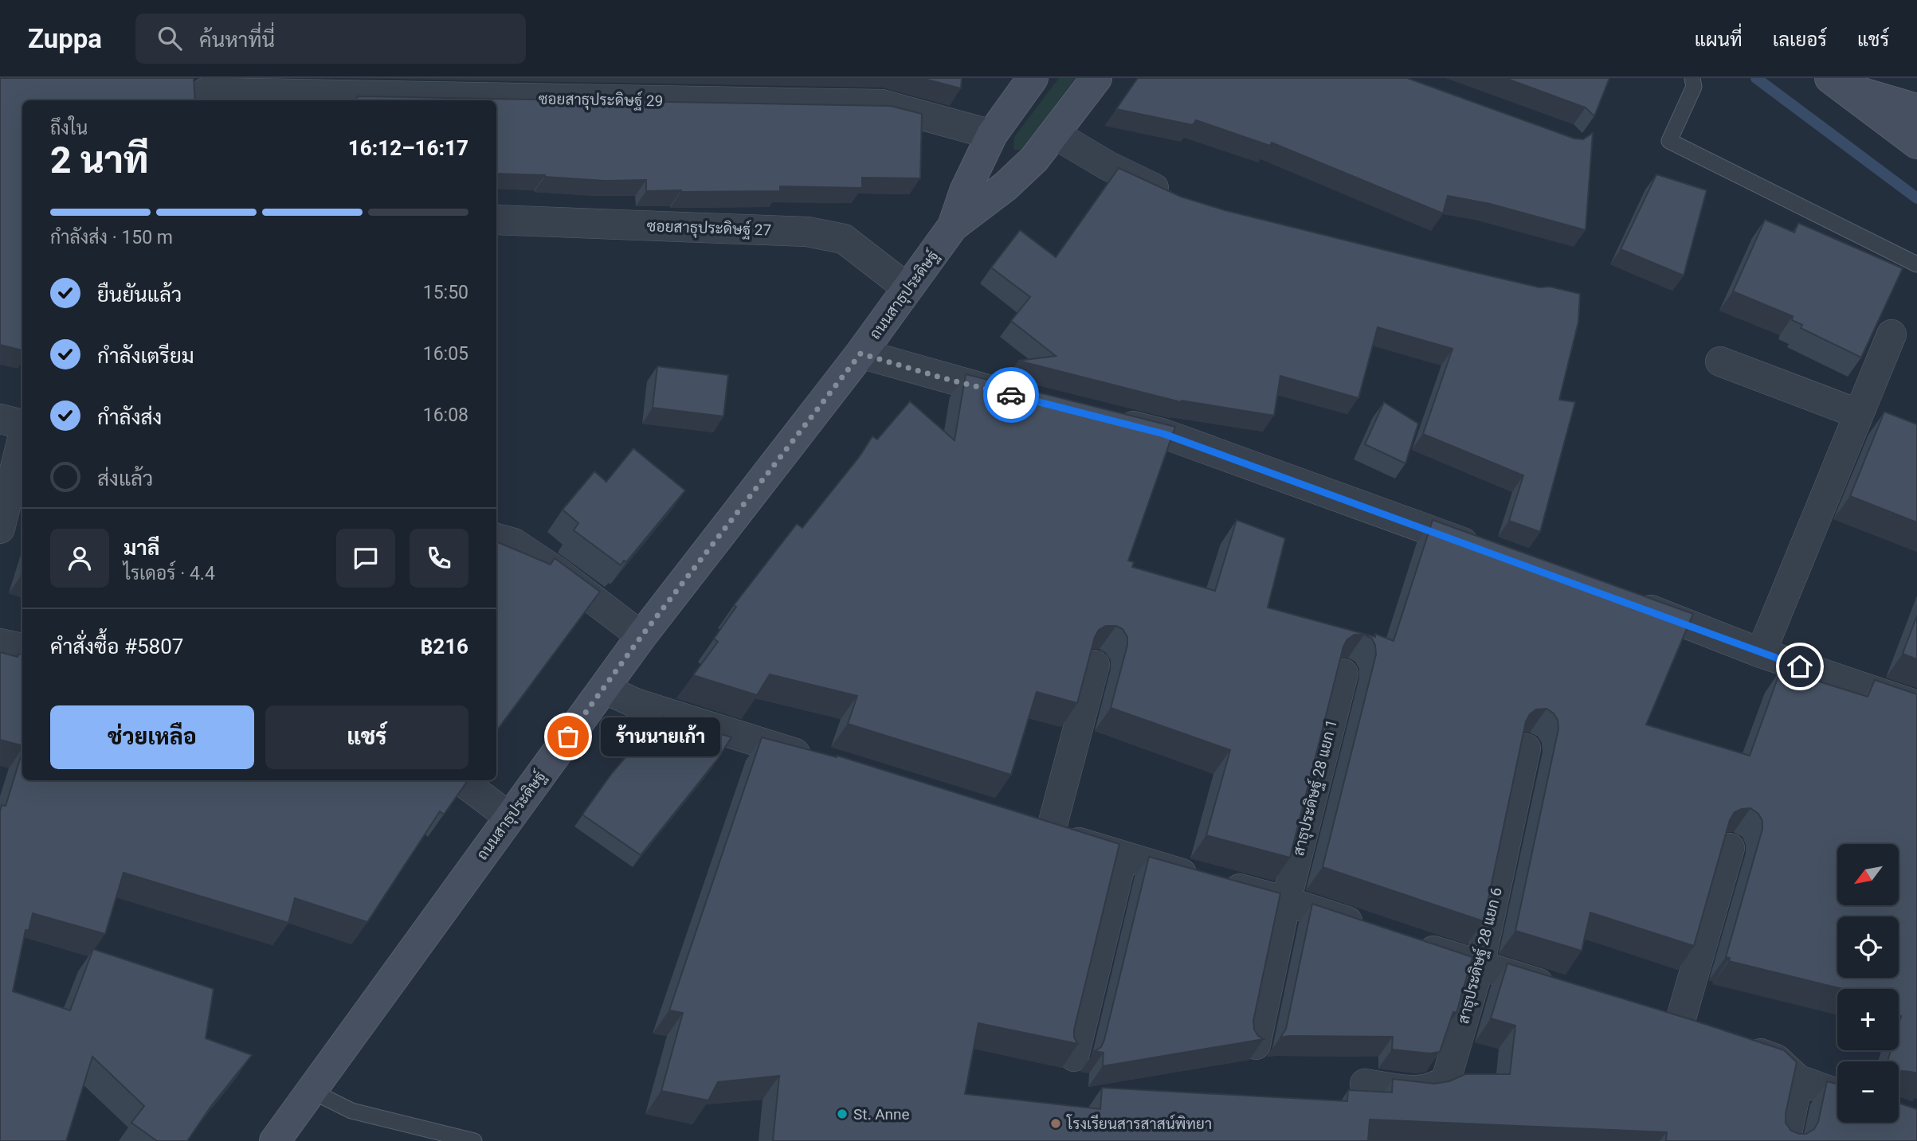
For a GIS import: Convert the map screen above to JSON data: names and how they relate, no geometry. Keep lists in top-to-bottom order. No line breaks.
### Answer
{"streets":{"main road":["ถนนสาธุประดิษฐ์"],"street":["ซอยสาธุประดิษฐ์ 29","ซอยสาธุประดิษฐ์ 27","สาธุประดิษฐ์ 28 แยก 1","สาธุประดิษฐ์ 28 แยก 6"]},"crossings":[["ซอยสาธุประดิษฐ์ 29","ถนนสาธุประดิษฐ์"],["ซอยสาธุประดิษฐ์ 27","ถนนสาธุประดิษฐ์"]],"places":["ร้านนายเก้า","St. Anne","โรงเรียนสารสาสน์พิทยา"],"north":"bottom left","page":{"header":"Zuppa","search":"ค้นหาที่นี่","nav":["แผนที่","เลเยอร์","แชร์"],"heading":["2 นาที","ถึงใน","16:12–16:17"],"panel":["มาลี","ไรเดอร์ · 4.4","คำสั่งซื้อ #5807","฿216"],"bar":"กำลังส่ง · 150 m","list":[["ยืนยันแล้ว","15:50"],["กำลังเตรียม","16:05"],["กำลังส่ง","16:08"],"ส่งแล้ว"],"buttons":["ช่วยเหลือ","แชร์"],"bubble":"ร้านนายเก้า","map_buttons":["+","−"]}}
